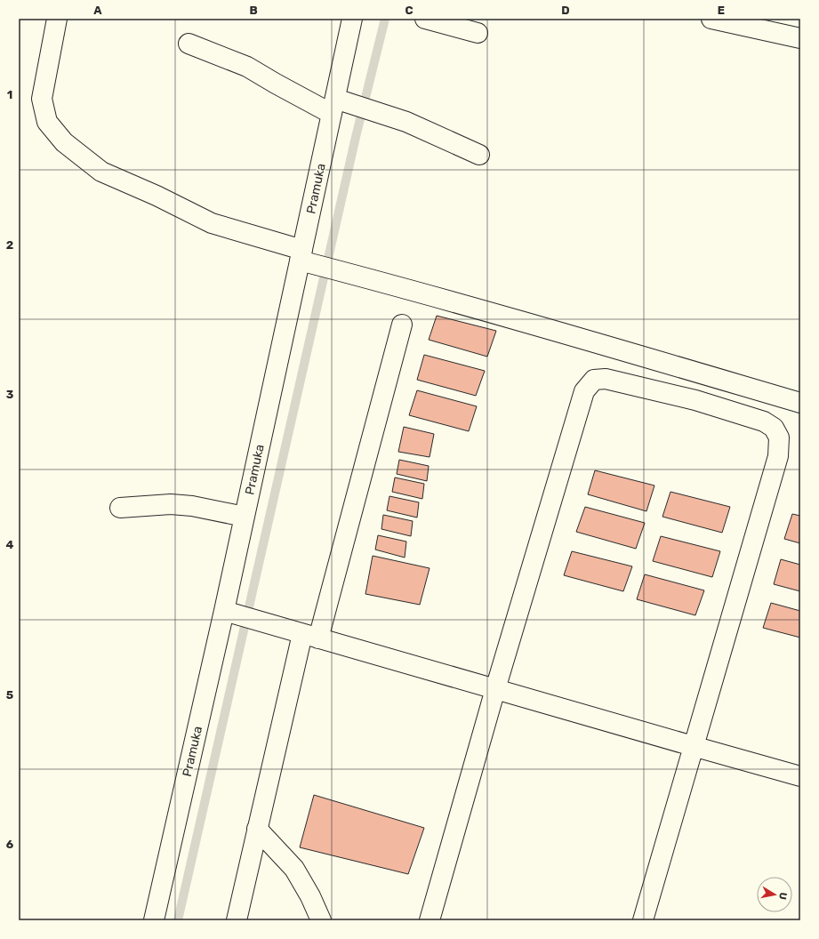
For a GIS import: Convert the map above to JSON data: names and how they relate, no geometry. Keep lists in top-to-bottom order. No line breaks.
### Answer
{"streets":{"street":["Pramuka"]},"north":"right","grid":{"columns":["A","B","C","D","E"],"rows":["1","2","3","4","5","6"]}}
